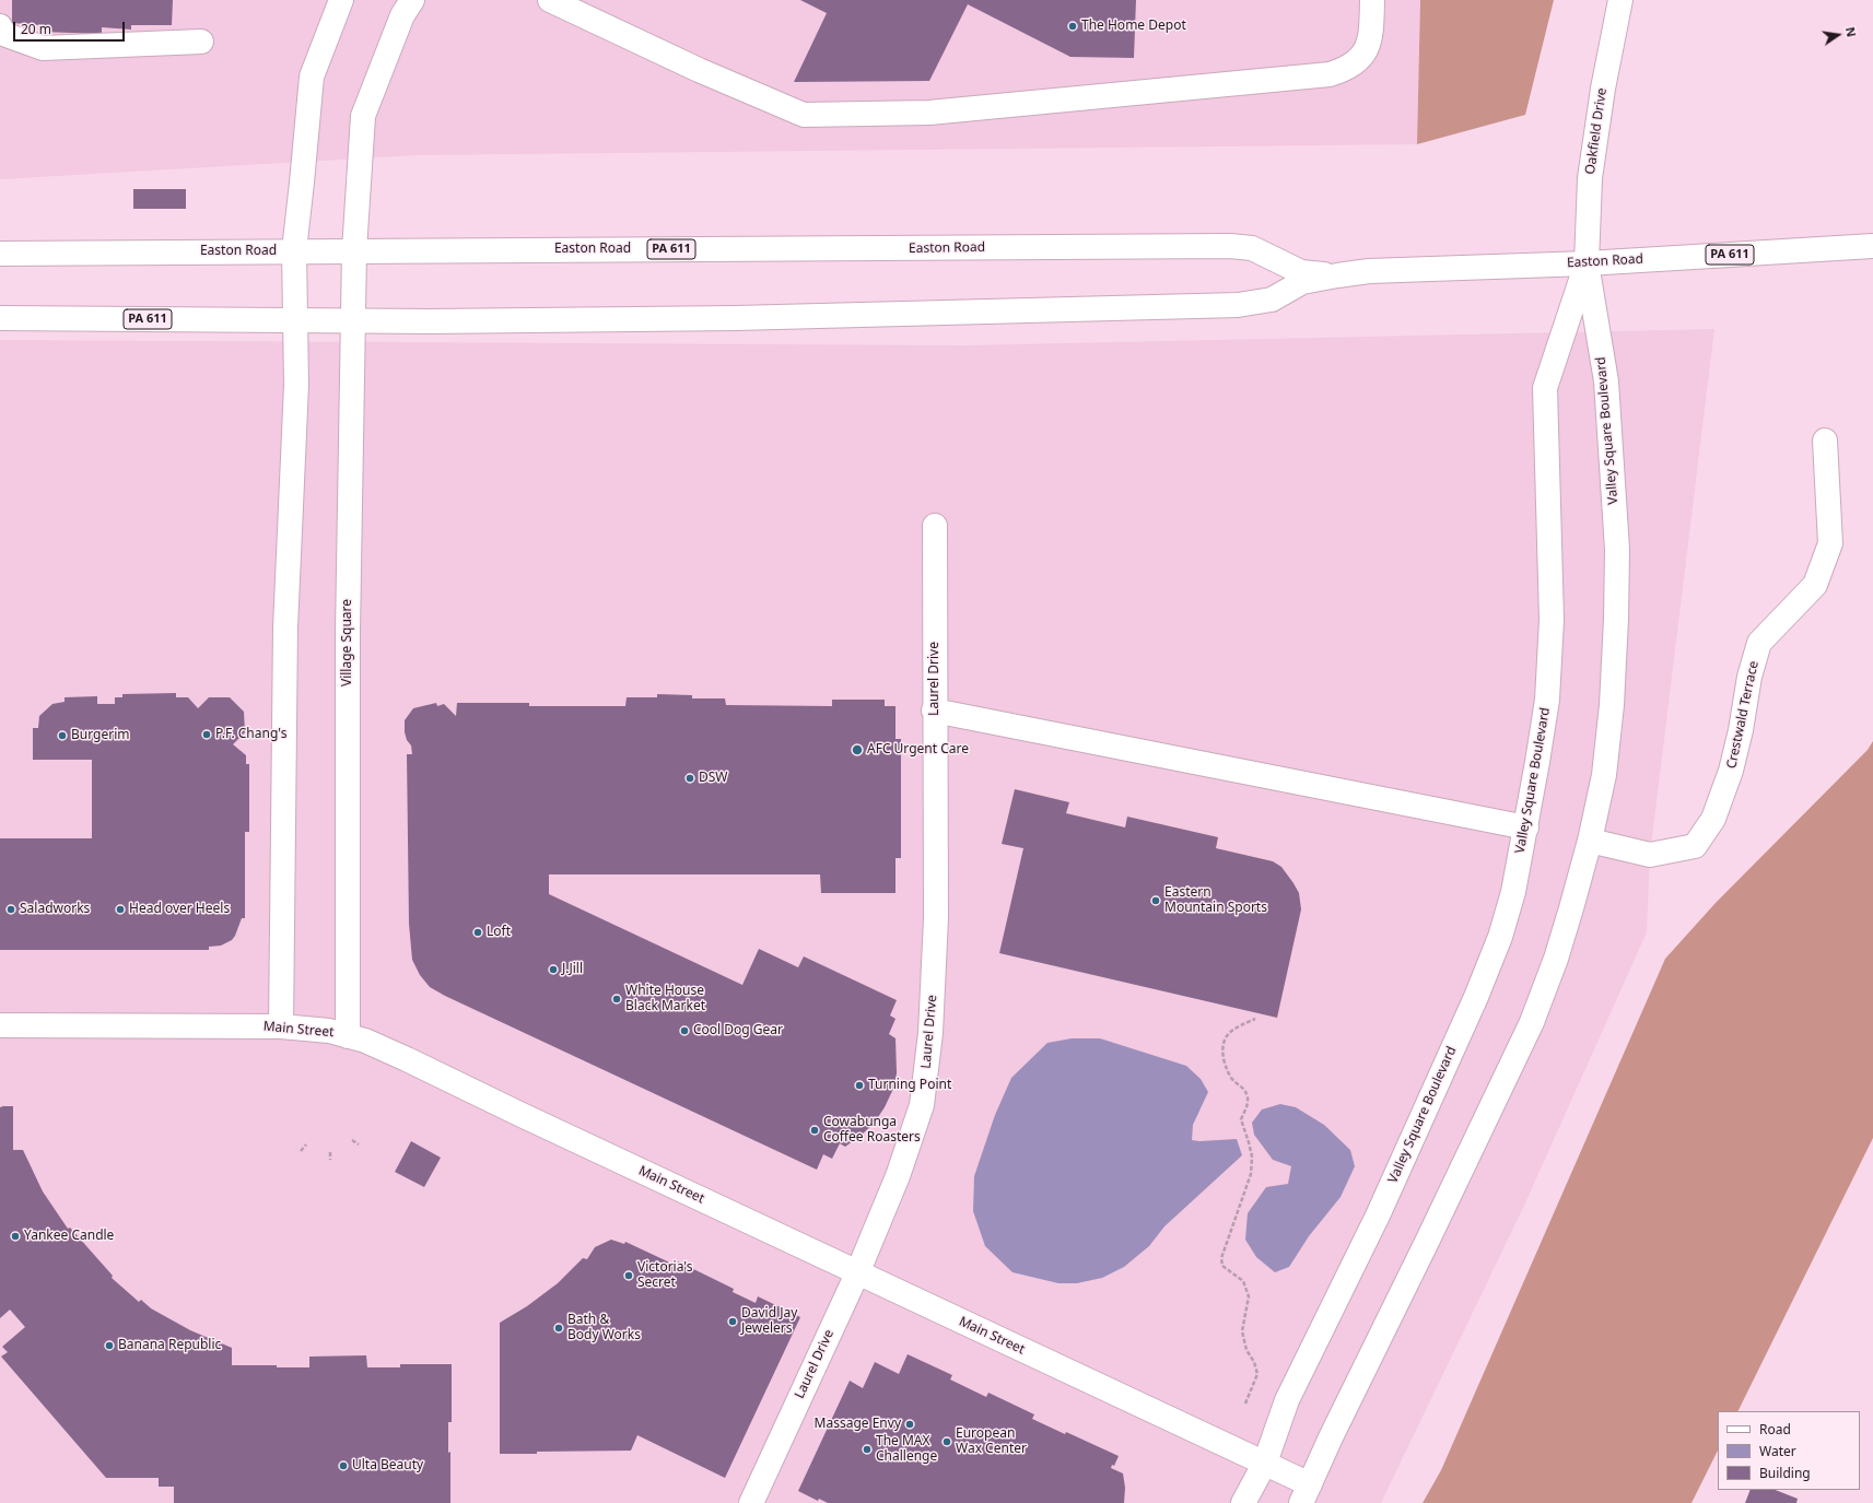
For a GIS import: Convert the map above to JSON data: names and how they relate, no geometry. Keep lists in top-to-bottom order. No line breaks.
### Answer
{"streets":{"main road":["Oakfield Drive","Easton Road","PA 611","Valley Square Boulevard","Village Square","Laurel Drive","Crestwald Terrace","Main Street"]},"crossings":[["Oakfield Drive","Easton Road"],["Oakfield Drive","Valley Square Boulevard"],["Easton Road","Valley Square Boulevard"],["Easton Road","Village Square"],["Valley Square Boulevard","Crestwald Terrace"],["Valley Square Boulevard","Main Street"],["Village Square","Main Street"],["Laurel Drive","Main Street"]],"places":["The Home Depot","P.F. Chang's","Burgerim","AFC Urgent Care","DSW","Eastern Mountain Sports","Saladworks","Head over Heels","Loft","J.Jill","White House Black Market","Cool Dog Gear","Turning Point","Cowabunga Coffee Roasters","Yankee Candle","Victoria's Secret","David Jay Jewelers","Bath & Body Works","Banana Republic","Massage Envy","European Wax Center","The MAX Challenge","Ulta Beauty"],"legend":["Road","Water","Building"],"scale_bar":"20 m","north":"right"}
